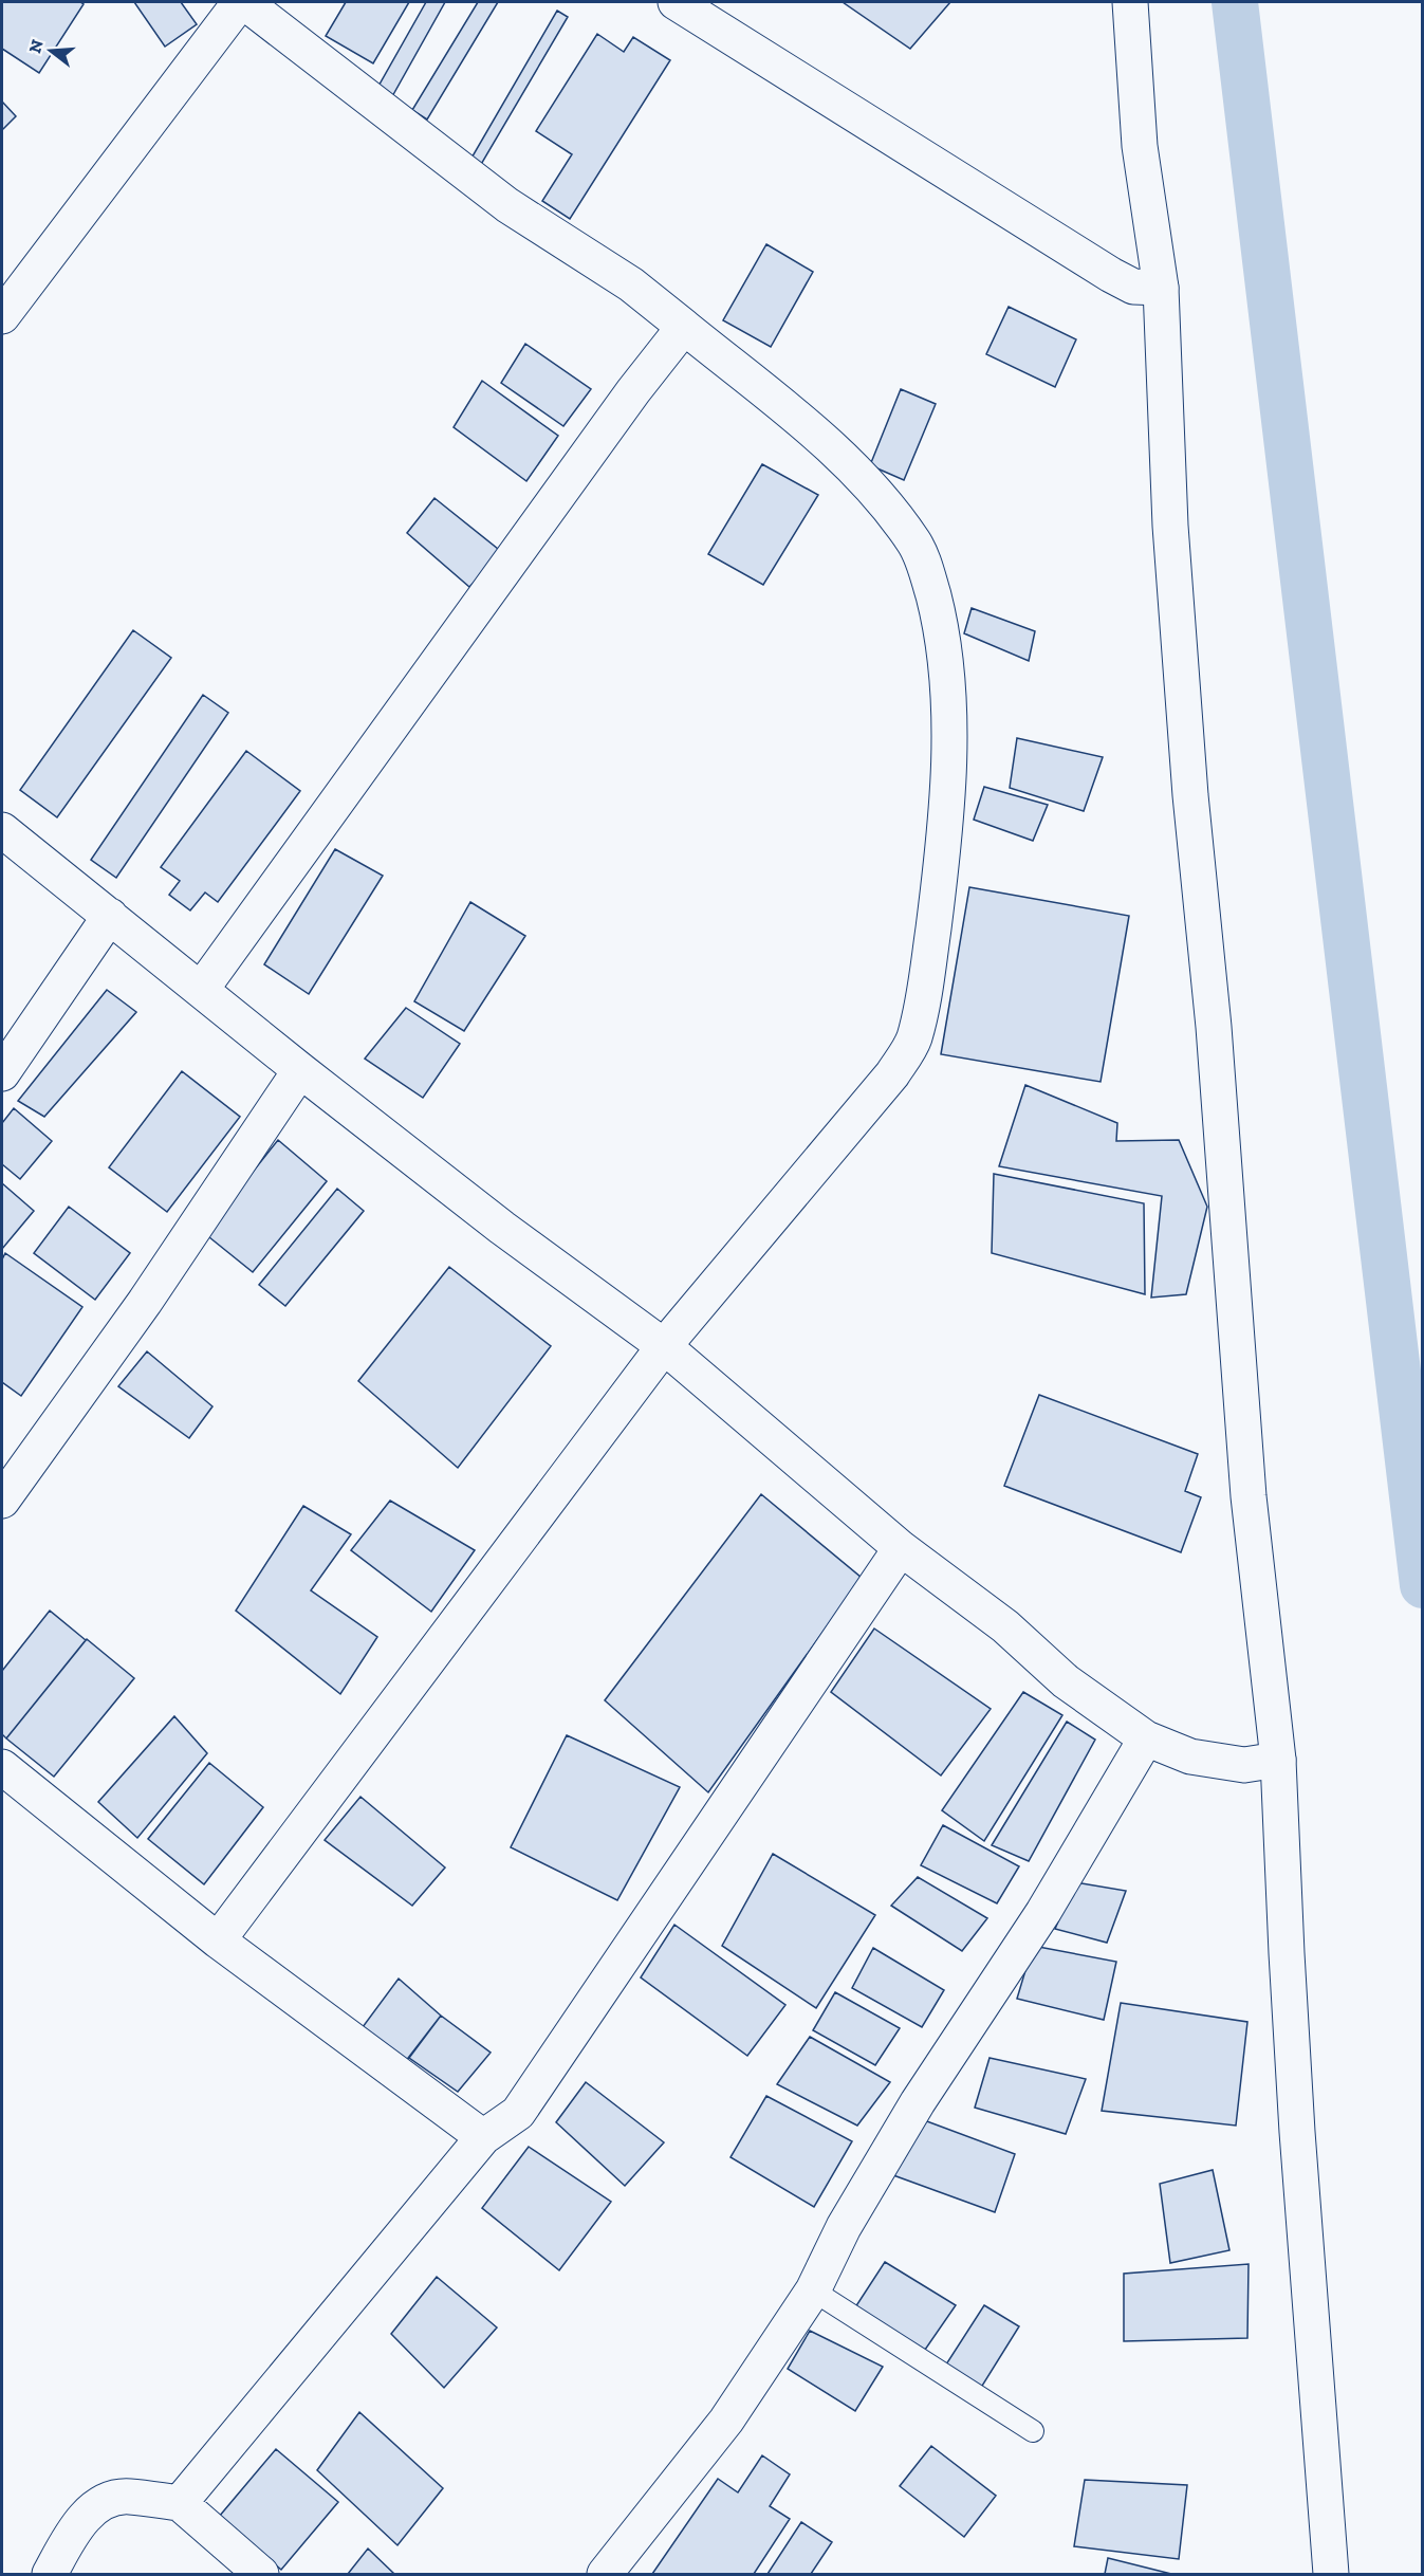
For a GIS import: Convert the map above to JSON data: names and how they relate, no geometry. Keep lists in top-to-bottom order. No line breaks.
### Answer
{"north":"left"}
